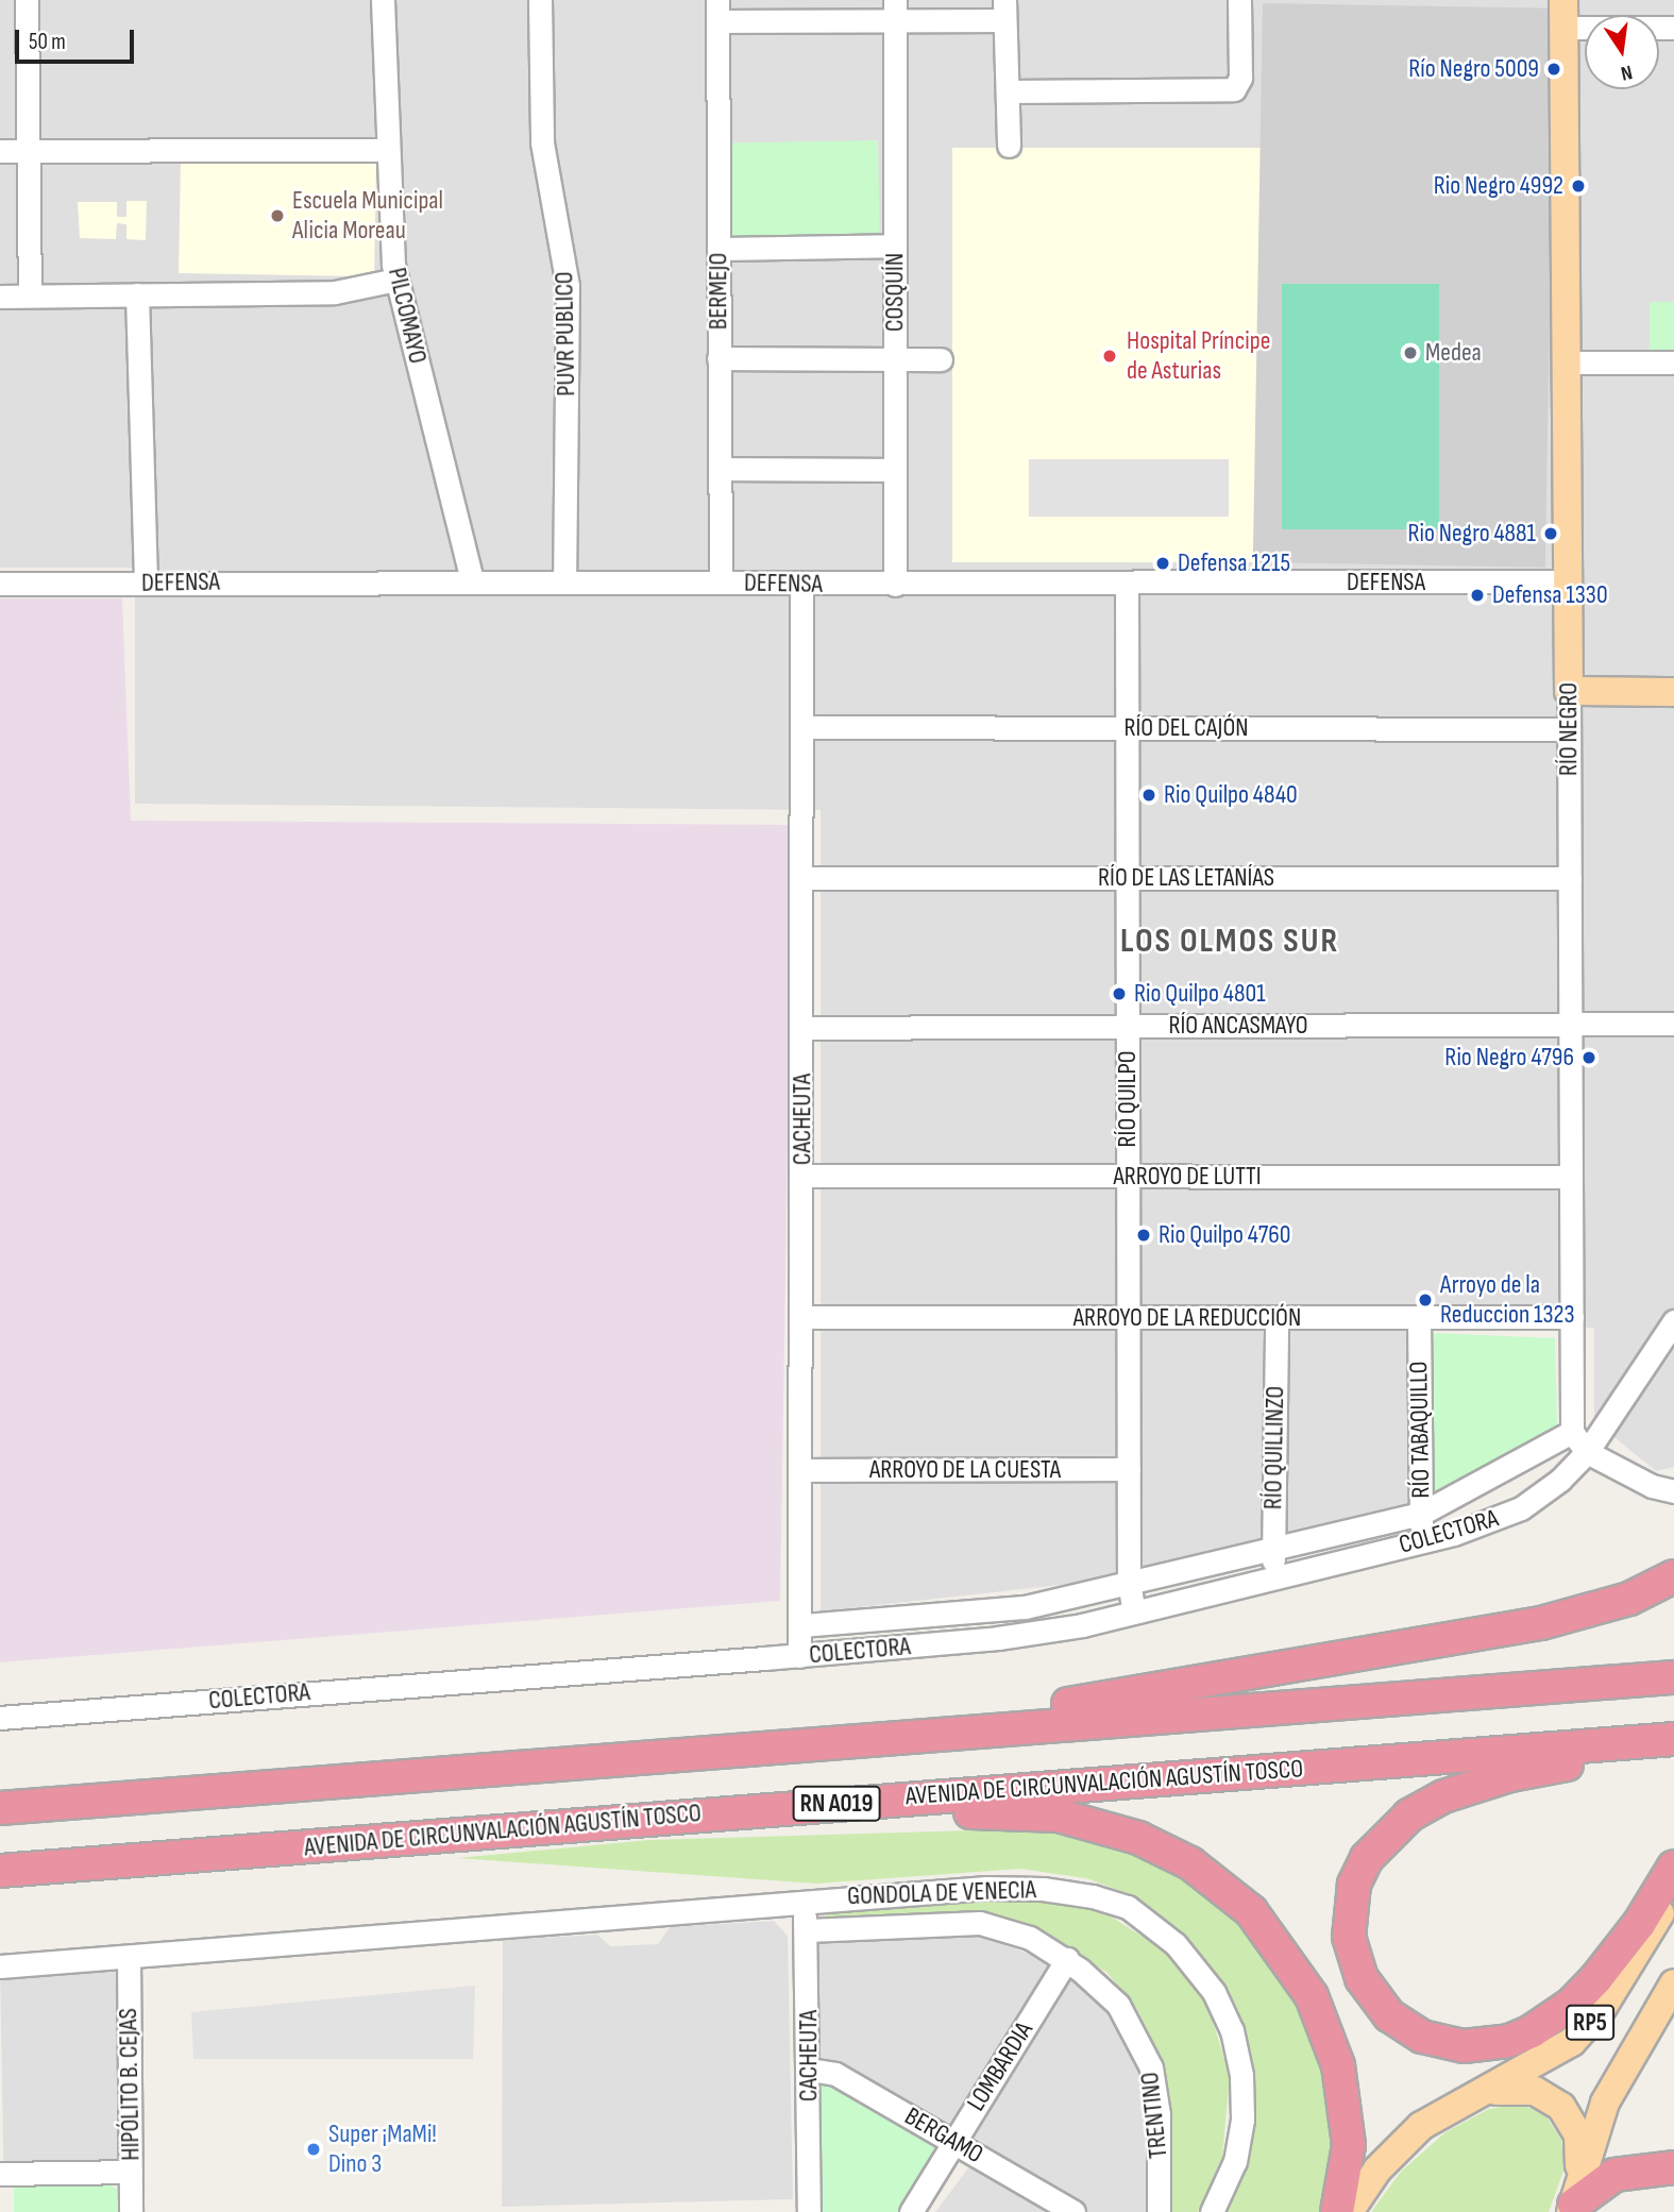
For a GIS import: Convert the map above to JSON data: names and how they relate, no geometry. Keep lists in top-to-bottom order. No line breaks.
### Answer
{"streets":{"highway":["AVENIDA DE CIRCUNVALACIÓN AGUSTÍN TOSCO","RN A019"],"main road":["RÍO NEGRO","RP5"],"street":["BERMEJO","COSQUÍN","PILCOMAYO","PUVR PUBLICO","DEFENSA","RÍO DEL CAJÓN","RÍO DE LAS LETANÍAS","RÍO ANCASMAYO","RÍO QUILPO","CACHEUTA","ARROYO DE LUTTI","ARROYO DE LA REDUCCIÓN","RÍO TABAQUILLO","RÍO QUILLINZO","ARROYO DE LA CUESTA","COLECTORA","GONDOLA DE VENECIA","LOMBARDIA","HIPÓLITO B. CEJAS","TRENTINO","BERGAMO"]},"crossings":[["BERMEJO","DEFENSA"],["COSQUÍN","DEFENSA"],["PILCOMAYO","DEFENSA"],["PUVR PUBLICO","DEFENSA"],["DEFENSA","RÍO NEGRO"],["DEFENSA","RÍO QUILPO"],["DEFENSA","CACHEUTA"],["RÍO DEL CAJÓN","RÍO NEGRO"],["RÍO DEL CAJÓN","RÍO QUILPO"],["RÍO DEL CAJÓN","CACHEUTA"],["RÍO NEGRO","RÍO DE LAS LETANÍAS"],["RÍO NEGRO","RÍO ANCASMAYO"],["RÍO NEGRO","ARROYO DE LUTTI"],["RÍO NEGRO","ARROYO DE LA REDUCCIÓN"],["RÍO DE LAS LETANÍAS","RÍO QUILPO"],["RÍO DE LAS LETANÍAS","CACHEUTA"],["RÍO ANCASMAYO","RÍO QUILPO"],["RÍO ANCASMAYO","CACHEUTA"],["RÍO QUILPO","ARROYO DE LUTTI"],["RÍO QUILPO","ARROYO DE LA REDUCCIÓN"],["RÍO QUILPO","ARROYO DE LA CUESTA"],["RÍO QUILPO","COLECTORA"],["CACHEUTA","ARROYO DE LUTTI"],["CACHEUTA","ARROYO DE LA REDUCCIÓN"],["CACHEUTA","ARROYO DE LA CUESTA"],["CACHEUTA","COLECTORA"],["CACHEUTA","GONDOLA DE VENECIA"],["CACHEUTA","TRENTINO"],["CACHEUTA","BERGAMO"],["ARROYO DE LA REDUCCIÓN","RÍO TABAQUILLO"],["ARROYO DE LA REDUCCIÓN","RÍO QUILLINZO"],["RÍO TABAQUILLO","COLECTORA"],["RÍO QUILLINZO","COLECTORA"],["LOMBARDIA","TRENTINO"],["LOMBARDIA","BERGAMO"]],"districts":["LOS OLMOS SUR"],"places":["Río Negro 5009","Rio Negro 4992","Escuela Municipal Alicia Moreau","Medea","Hospital Príncipe de Asturias","Rio Negro 4881","Defensa 1215","Defensa 1330","Rio Quilpo 4840","Rio Quilpo 4801","Rio Negro 4796","Rio Quilpo 4760","Arroyo de la Reduccion 1323","Super ¡MaMi! Dino 3"],"scale_bar":"50 m","north":"bottom"}
